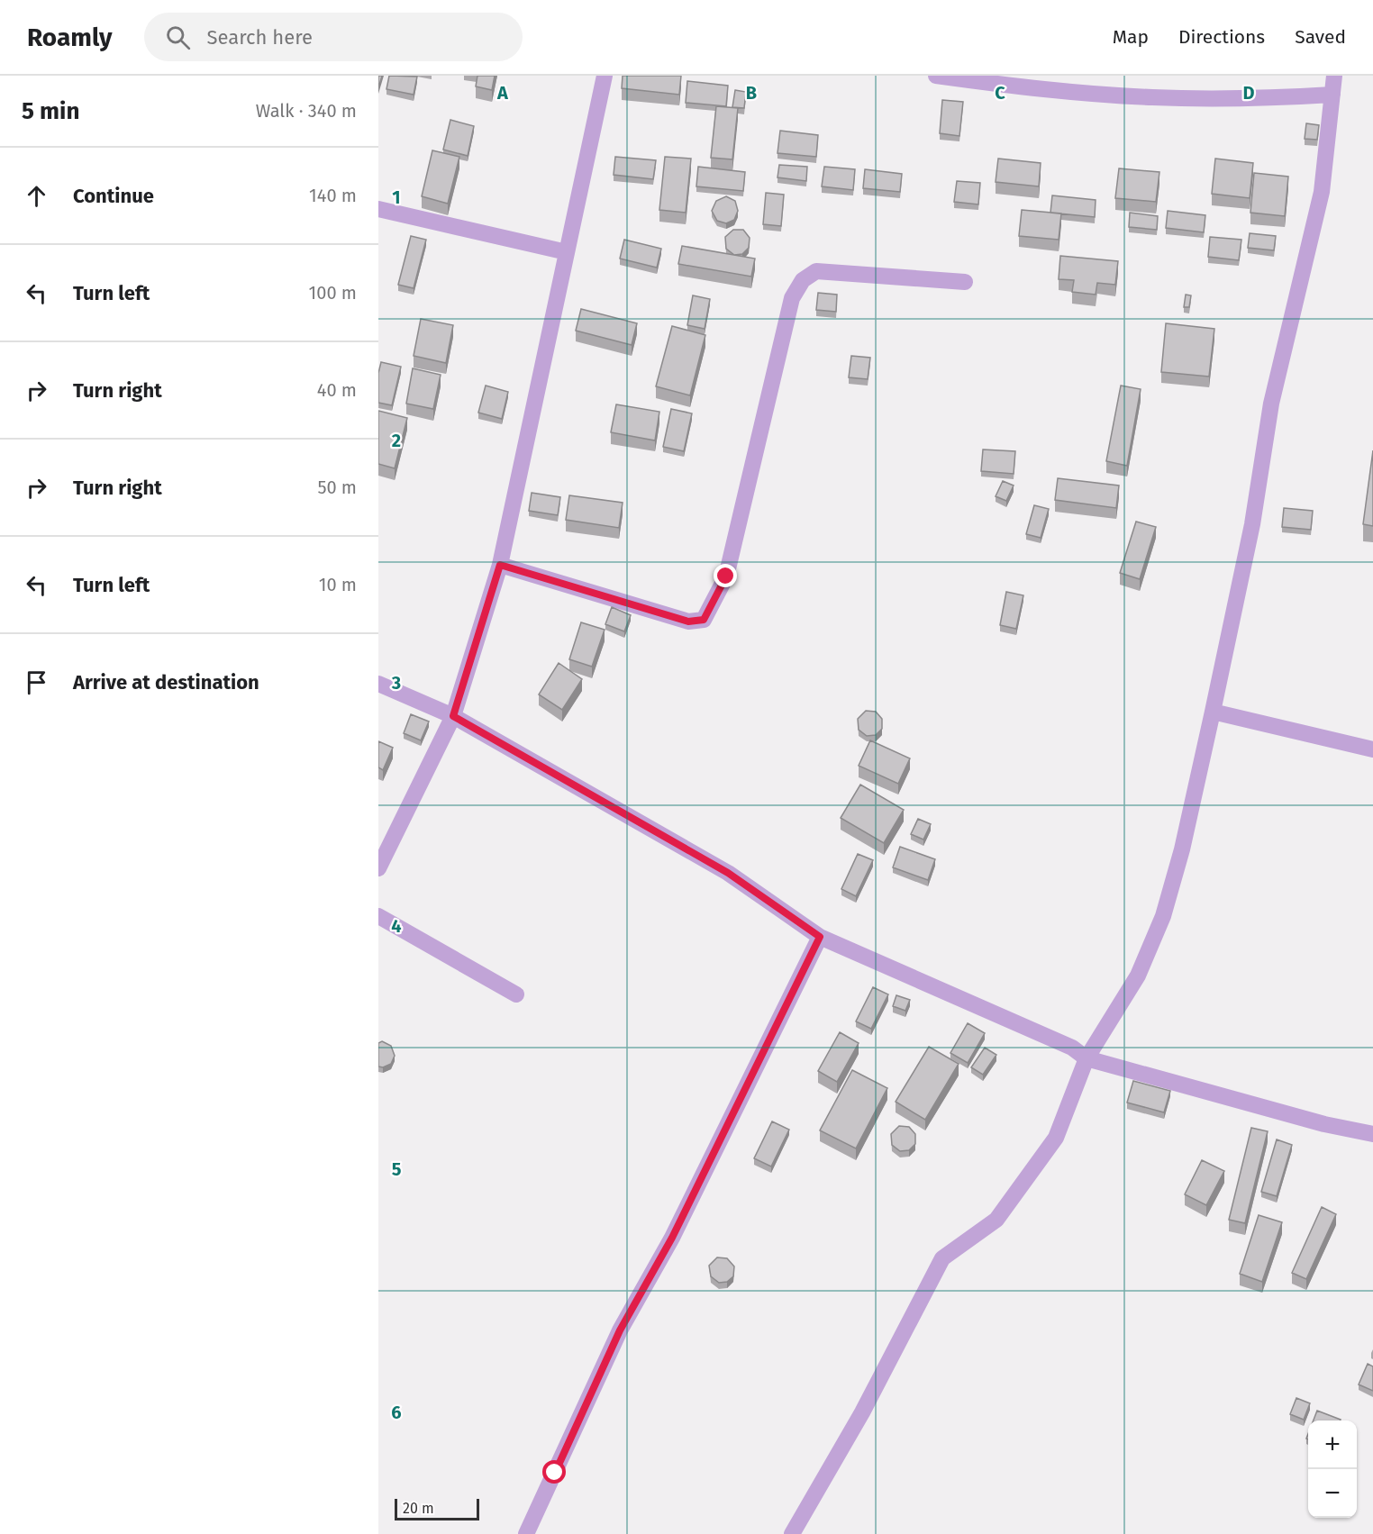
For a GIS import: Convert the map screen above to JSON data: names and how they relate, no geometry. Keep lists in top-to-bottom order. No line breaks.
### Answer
{"scale_bar":"20 m","page":{"header":"Roamly","search":"Search here","nav":["Map","Directions","Saved"],"heading":["5 min","Walk · 340 m"],"list":[["Continue","140 m"],["Turn left","100 m"],["Turn right","40 m"],["Turn right","50 m"],["Turn left","10 m"],"Arrive at destination"],"map_buttons":["+","−"],"scale":"20 m"},"grid":{"columns":["A","B","C","D"],"rows":["1","2","3","4","5","6"]}}
